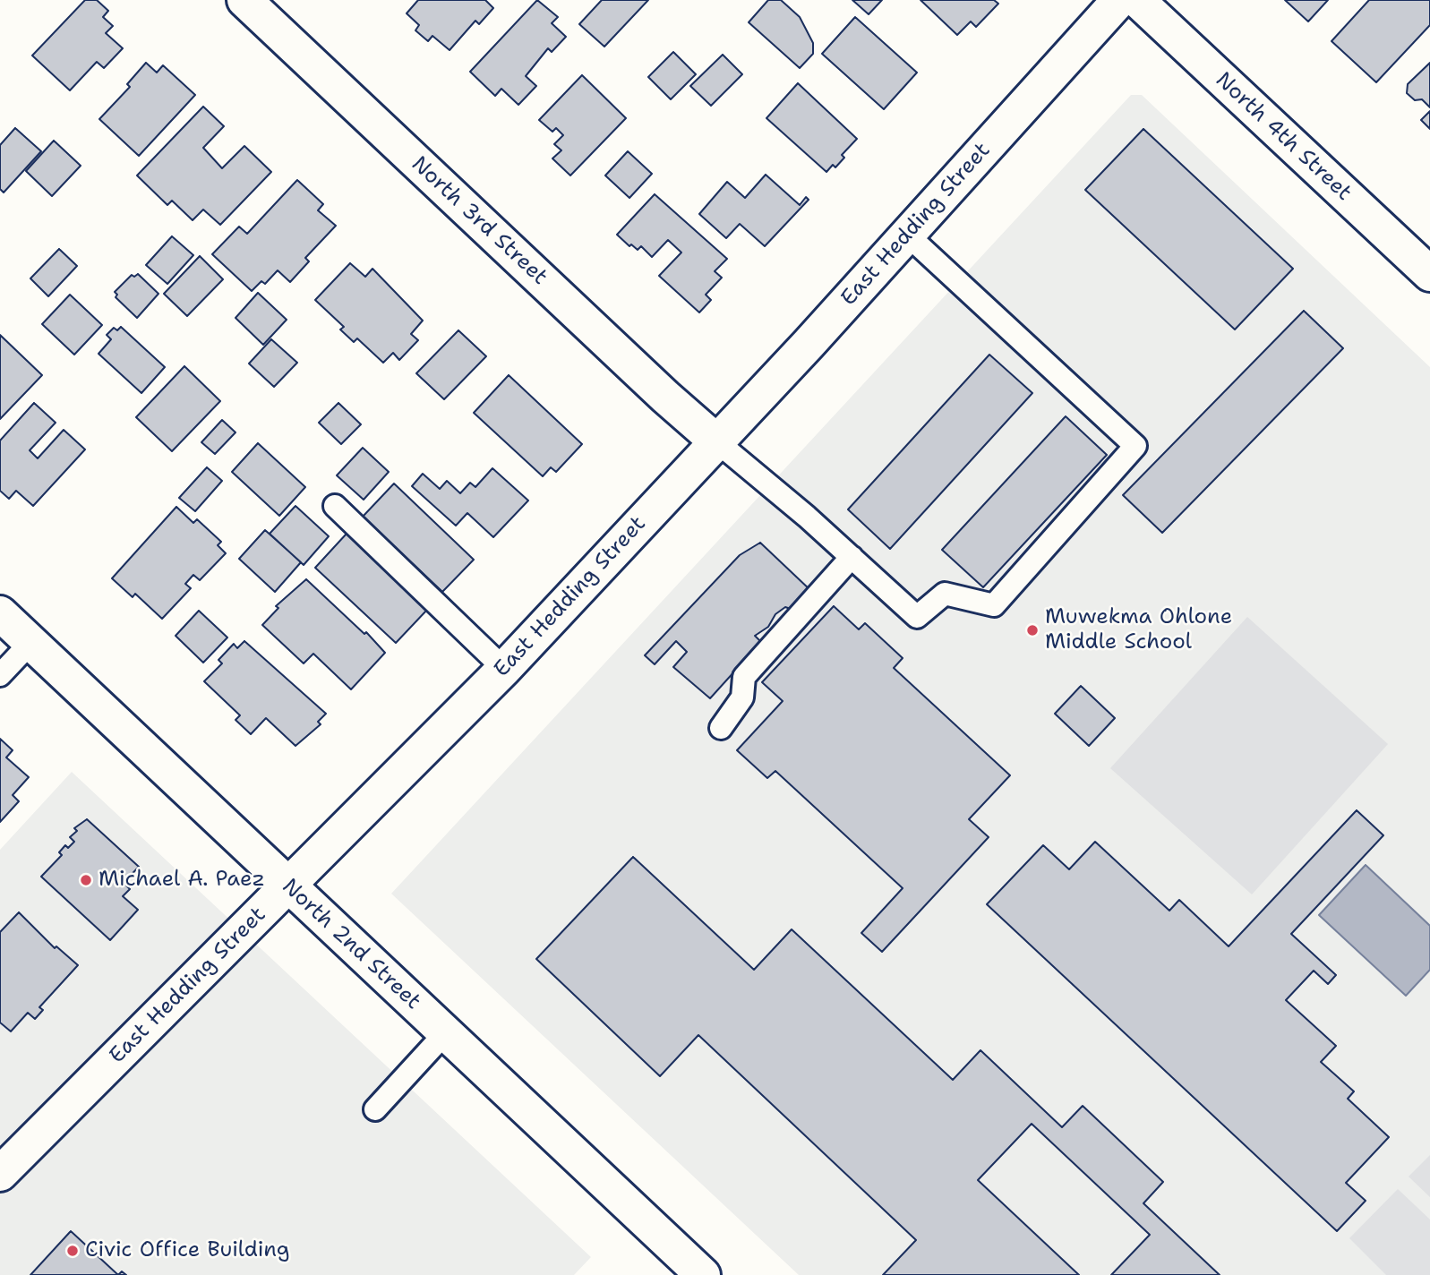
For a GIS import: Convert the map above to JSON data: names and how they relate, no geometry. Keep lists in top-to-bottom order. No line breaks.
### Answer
{"streets":{"main road":["North 4th Street","North 3rd Street","East Hedding Street","North 2nd Street"]},"crossings":[["North 3rd Street","East Hedding Street"],["East Hedding Street","North 2nd Street"]],"places":["Muwekma Ohlone Middle School","Michael A. Paez","Civic Office Building"]}
